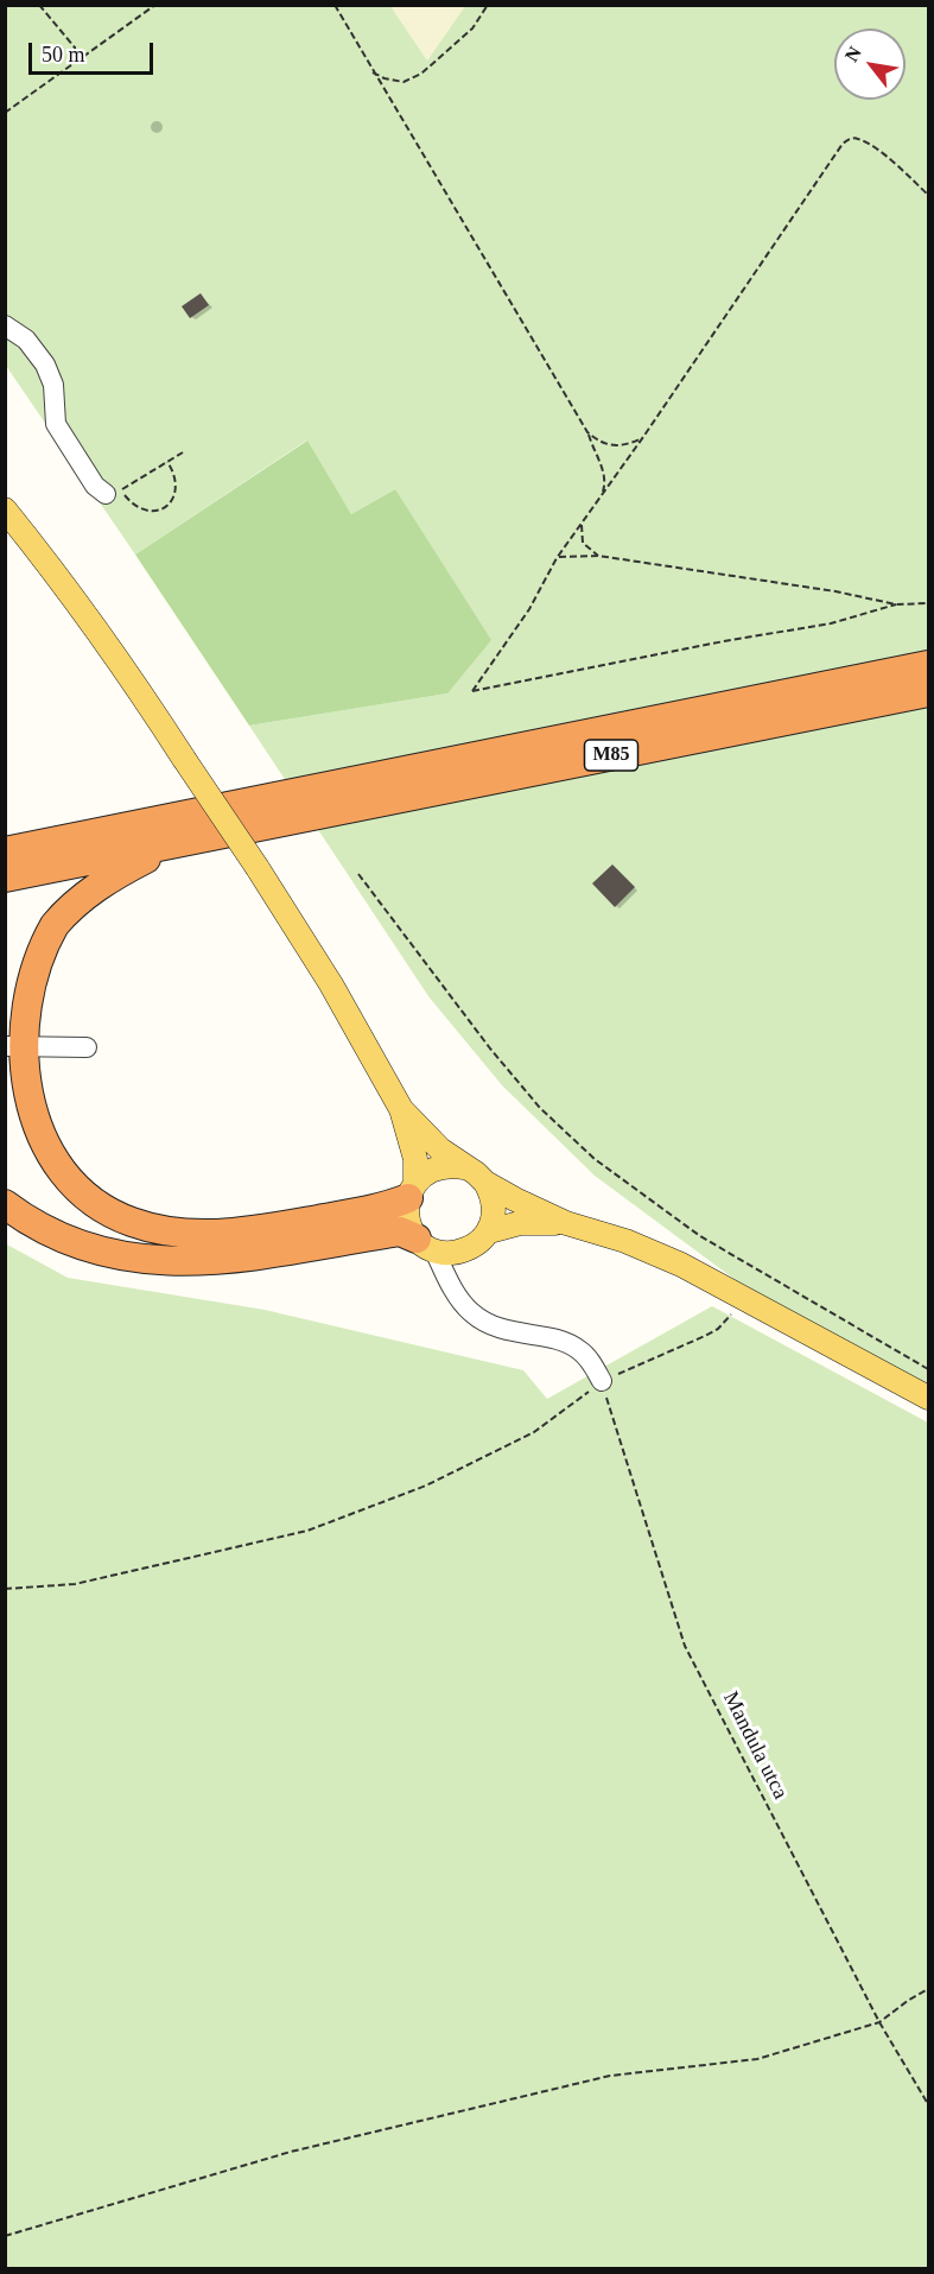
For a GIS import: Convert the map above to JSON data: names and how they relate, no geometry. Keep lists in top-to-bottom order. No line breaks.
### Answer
{"streets":{"highway":["M85"],"path":["Mandula utca"]},"scale_bar":"50 m","north":"top left"}
